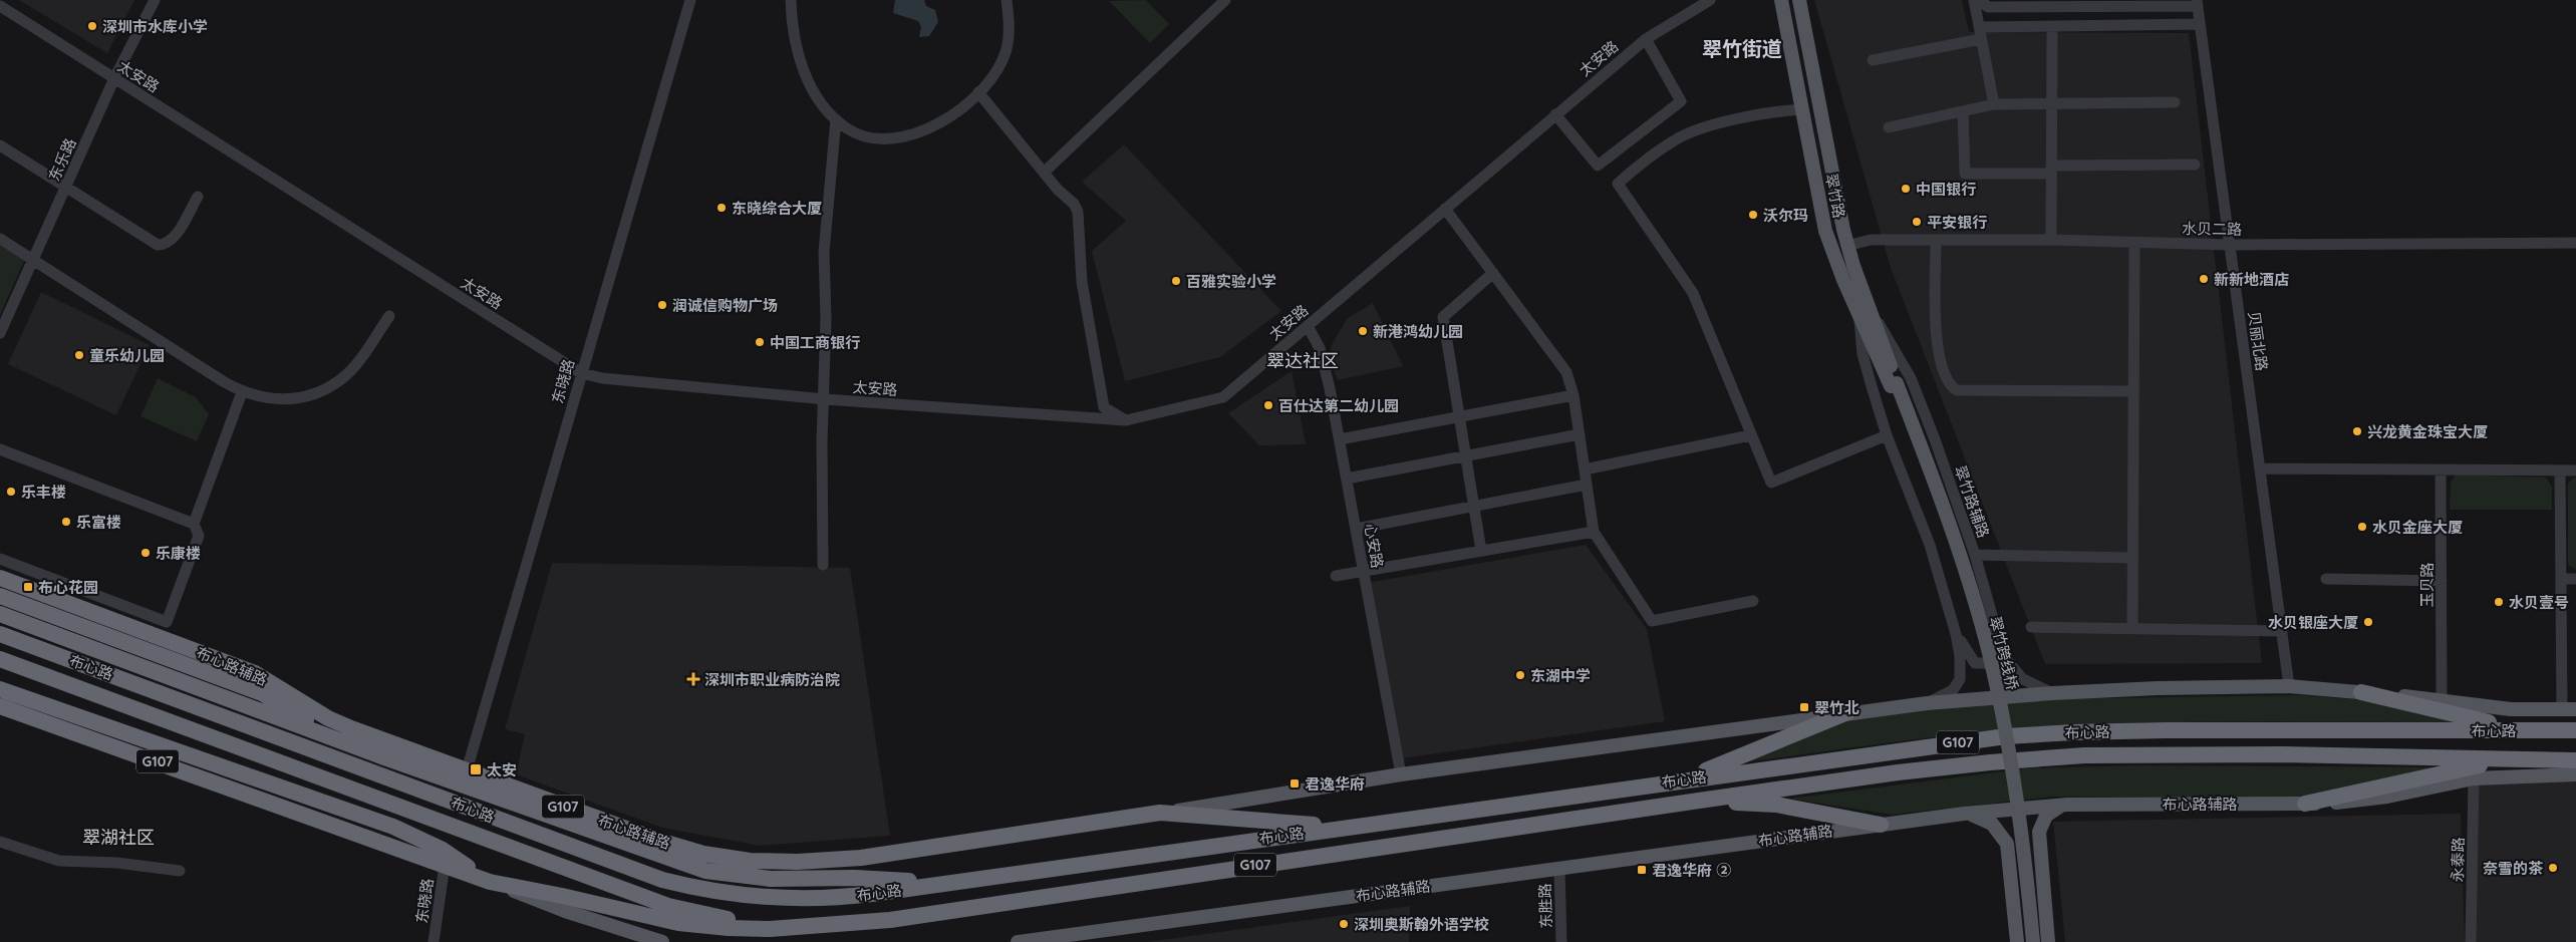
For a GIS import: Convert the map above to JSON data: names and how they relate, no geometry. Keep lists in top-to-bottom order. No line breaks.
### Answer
{"streets":{"highway":["布心路辅路","布心路","G107"],"main road":["翠竹路","翠竹跨线桥"],"street":["太安路","东乐路","水贝二路","贝丽北路","东晓路","翠竹路辅路","心安路","玉贝路","永泰路","东胜路"]},"crossings":[["太安路","东乐路"],["太安路","东晓路"],["太安路","心安路"],["翠竹路","水贝二路"],["翠竹路","翠竹路辅路"],["翠竹路","翠竹跨线桥"],["水贝二路","贝丽北路"],["贝丽北路","布心路辅路"],["东晓路","布心路辅路"],["东晓路","G107"],["翠竹路辅路","布心路辅路"],["心安路","布心路辅路"],["玉贝路","布心路辅路"],["布心路辅路","布心路"],["布心路辅路","永泰路"],["布心路辅路","东胜路"],["布心路","G107"]],"districts":["翠竹街道","翠达社区","翠湖社区"],"places":{"other":["深圳市水库小学","中国银行","东晓综合大厦","沃尔玛","平安银行","新新地酒店","百雅实验小学","润诚信购物广场","新港鸿幼儿园","中国工商银行","童乐幼儿园","百仕达第二幼儿园","兴龙黄金珠宝大厦","乐丰楼","乐富楼","水贝金座大厦","乐康楼","水贝壹号","水贝银座大厦","东湖中学","奈雪的茶","深圳奥斯翰外语学校"],"transit":["布心花园","翠竹北","太安","君逸华府","君逸华府 ②"],"health":["深圳市职业病防治院"]}}
